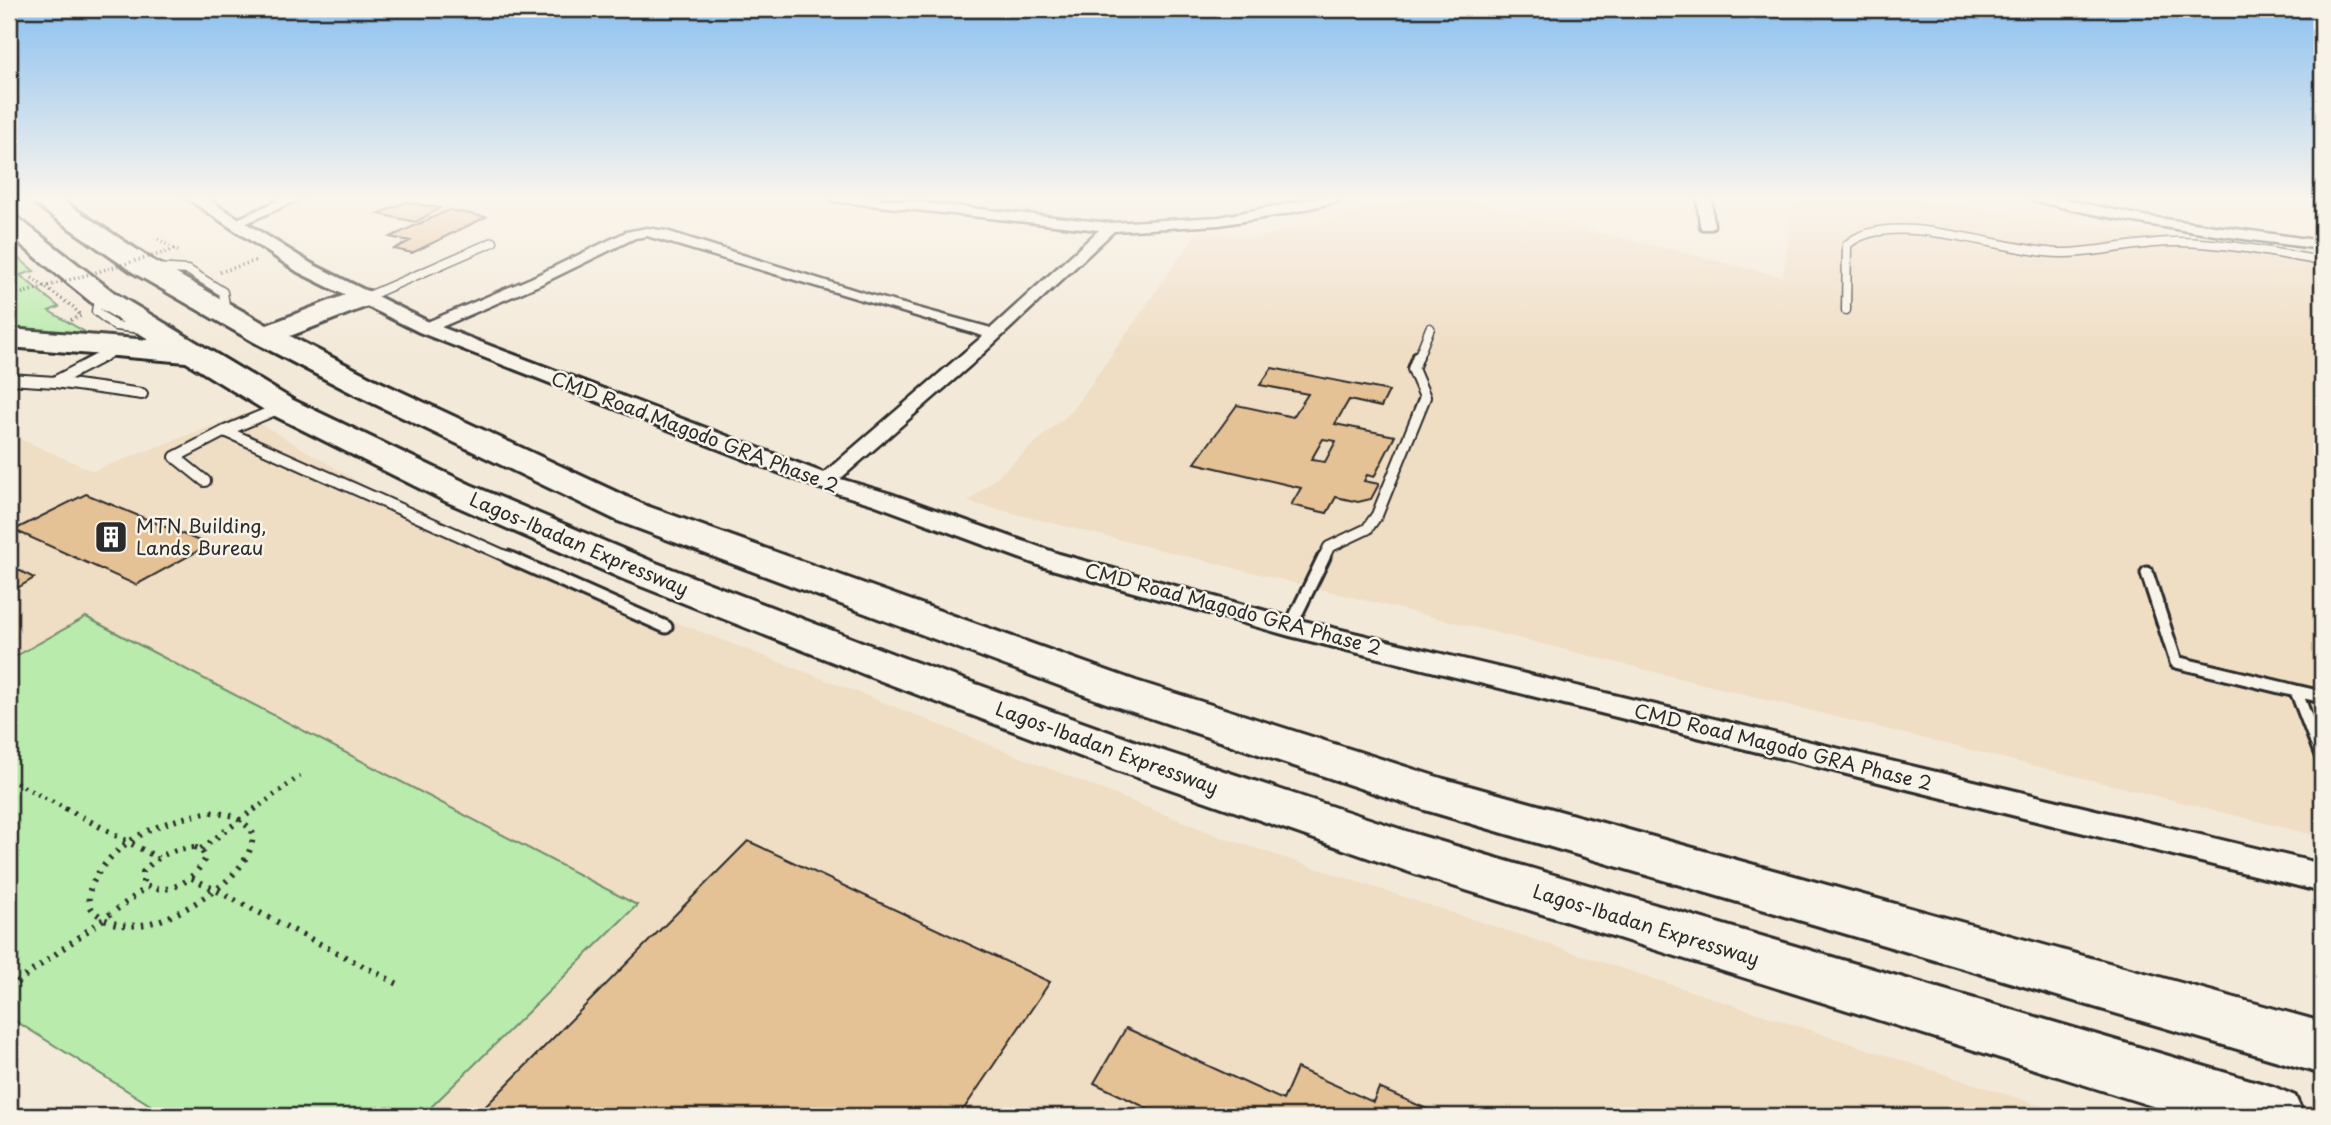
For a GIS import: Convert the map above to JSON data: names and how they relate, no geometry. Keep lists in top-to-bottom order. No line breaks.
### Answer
{"streets":{"highway":["Lagos-Ibadan Expressway"],"street":["CMD Road Magodo GRA Phase 2"]},"places":{"building":["MTN Building, Lands Bureau"]}}
